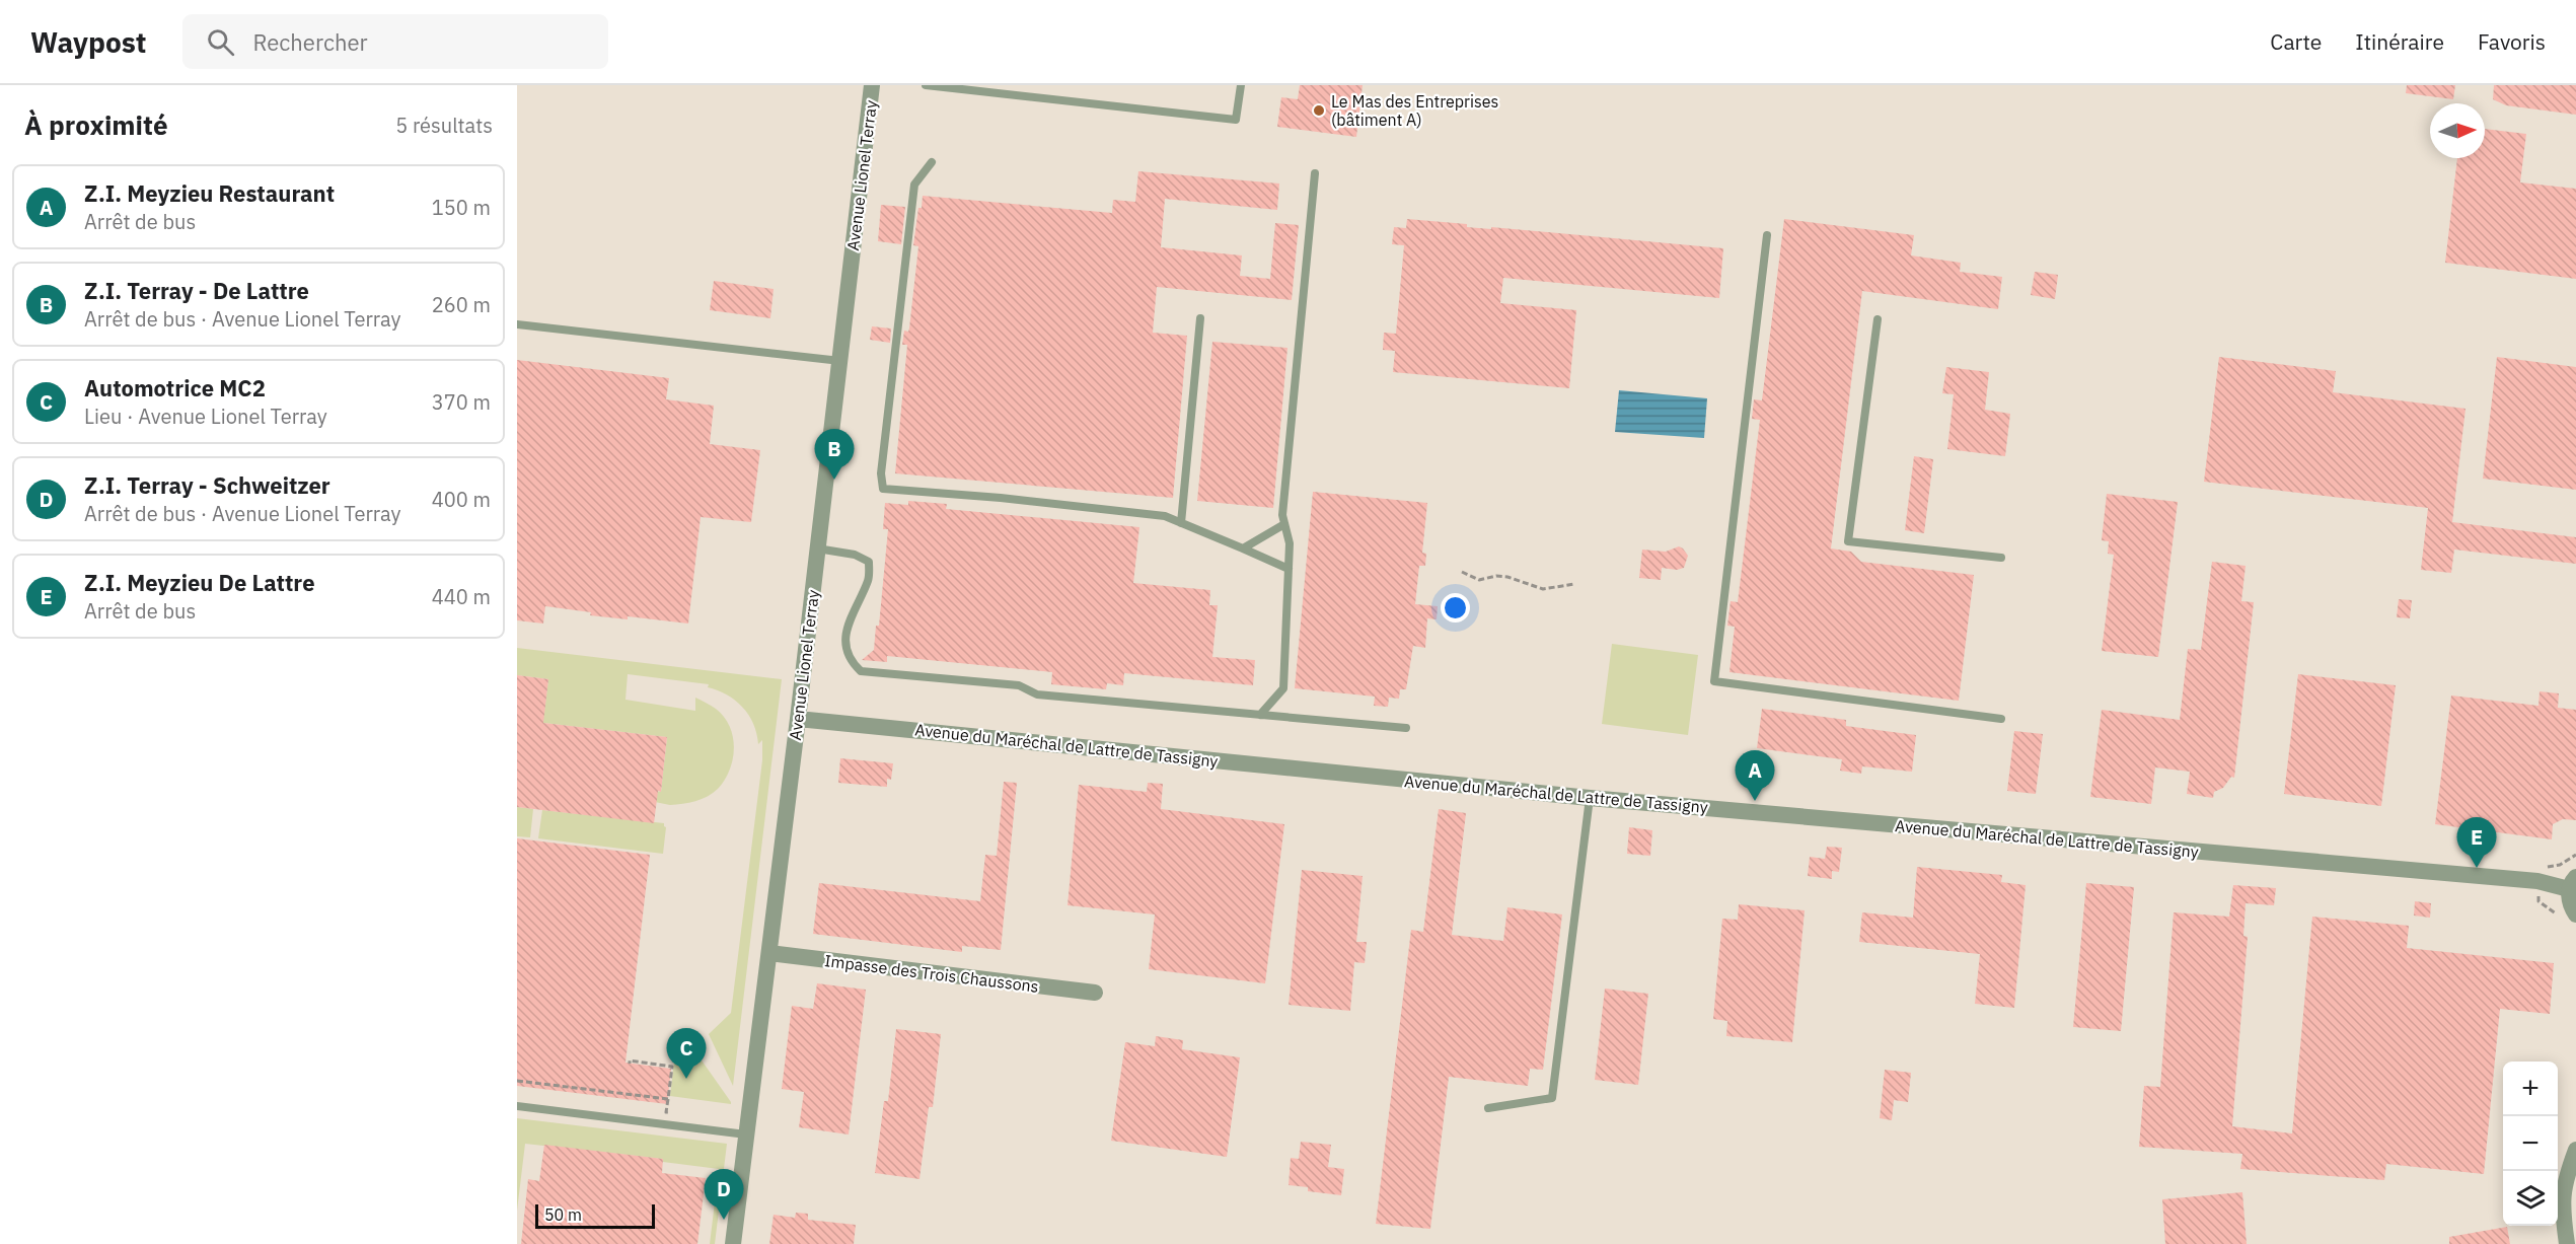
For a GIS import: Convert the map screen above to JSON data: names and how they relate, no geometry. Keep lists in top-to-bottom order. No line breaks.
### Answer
{"streets":{"street":["Avenue Lionel Terray","Avenue du Maréchal de Lattre de Tassigny","Impasse des Trois Chaussons"]},"crossings":[["Avenue Lionel Terray","Avenue du Maréchal de Lattre de Tassigny"],["Avenue Lionel Terray","Impasse des Trois Chaussons"]],"places":["Le Mas des Entreprises (bâtiment A)"],"scale_bar":"50 m","north":"right","page":{"header":"Waypost","search":"Rechercher","nav":["Carte","Itinéraire","Favoris"],"heading":["À proximité","5 résultats"],"list":[{"mark":"A","name":"Z.I. Meyzieu Restaurant","note":"Arrêt de bus","value":"150 m"},{"mark":"B","name":"Z.I. Terray - De Lattre","note":"Arrêt de bus · Avenue Lionel Terray","value":"260 m"},{"mark":"C","name":"Automotrice MC2","note":"Lieu · Avenue Lionel Terray","value":"370 m"},{"mark":"D","name":"Z.I. Terray - Schweitzer","note":"Arrêt de bus · Avenue Lionel Terray","value":"400 m"},{"mark":"E","name":"Z.I. Meyzieu De Lattre","note":"Arrêt de bus","value":"440 m"}],"pins":["B","A","E","C","D"],"map_buttons":["+","−"],"scale":"50 m"}}
